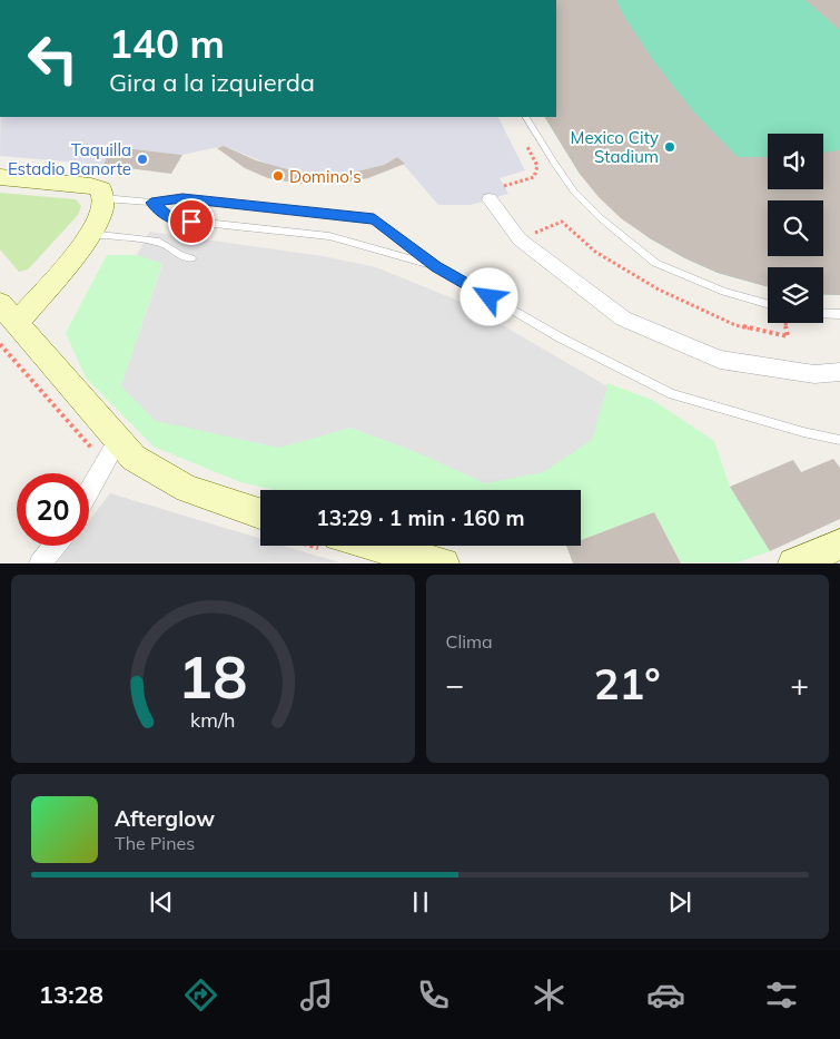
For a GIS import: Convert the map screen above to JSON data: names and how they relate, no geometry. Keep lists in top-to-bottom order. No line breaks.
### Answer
{"places":["Mexico City Stadium","Taquilla Estadio Banorte","Domino's"],"page":{"turn":["140 m","Gira a la izquierda"],"limit":"20","trip":"13:29 · 1 min · 160 m","tile":"Clima","heat":["−","21°","+"],"song":["Afterglow","The Pines"],"tabs":"13:28","gauge":["18","km/h"]}}
